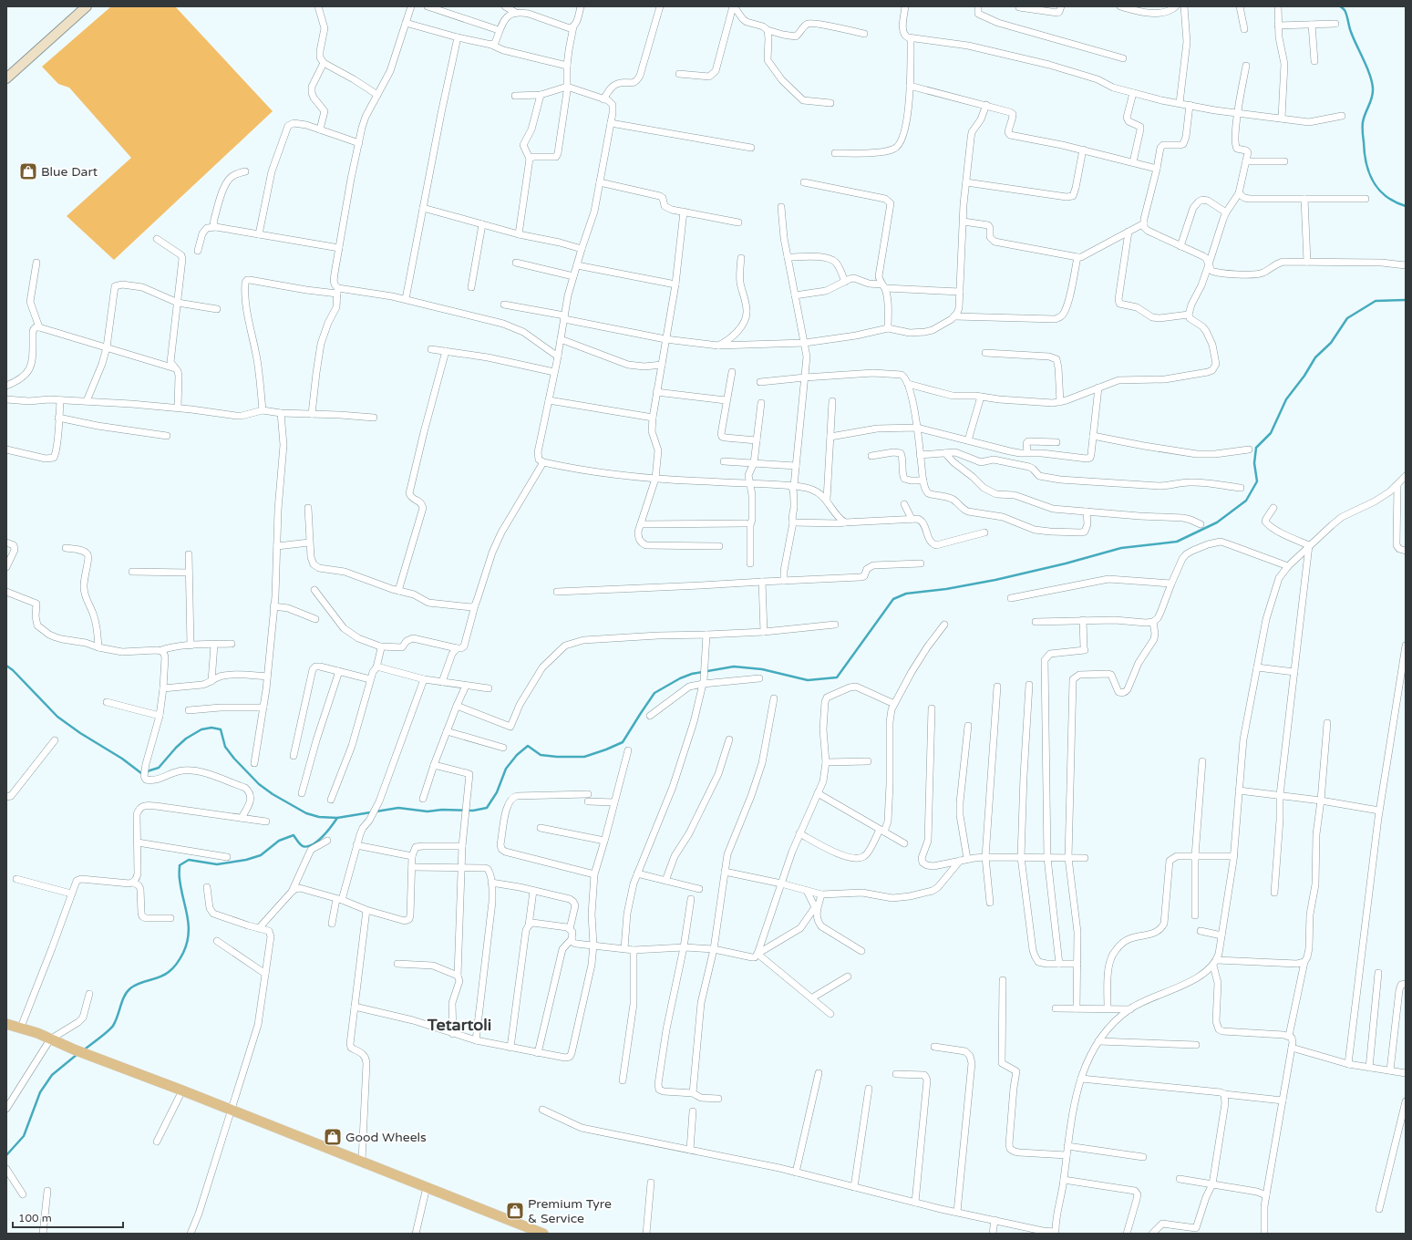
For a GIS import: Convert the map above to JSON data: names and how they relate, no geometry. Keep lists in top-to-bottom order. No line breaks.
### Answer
{"districts":["Tetartoli"],"places":{"shop":["Blue Dart","Good Wheels","Premium Tyre & Service"]},"scale_bar":"100 m"}
